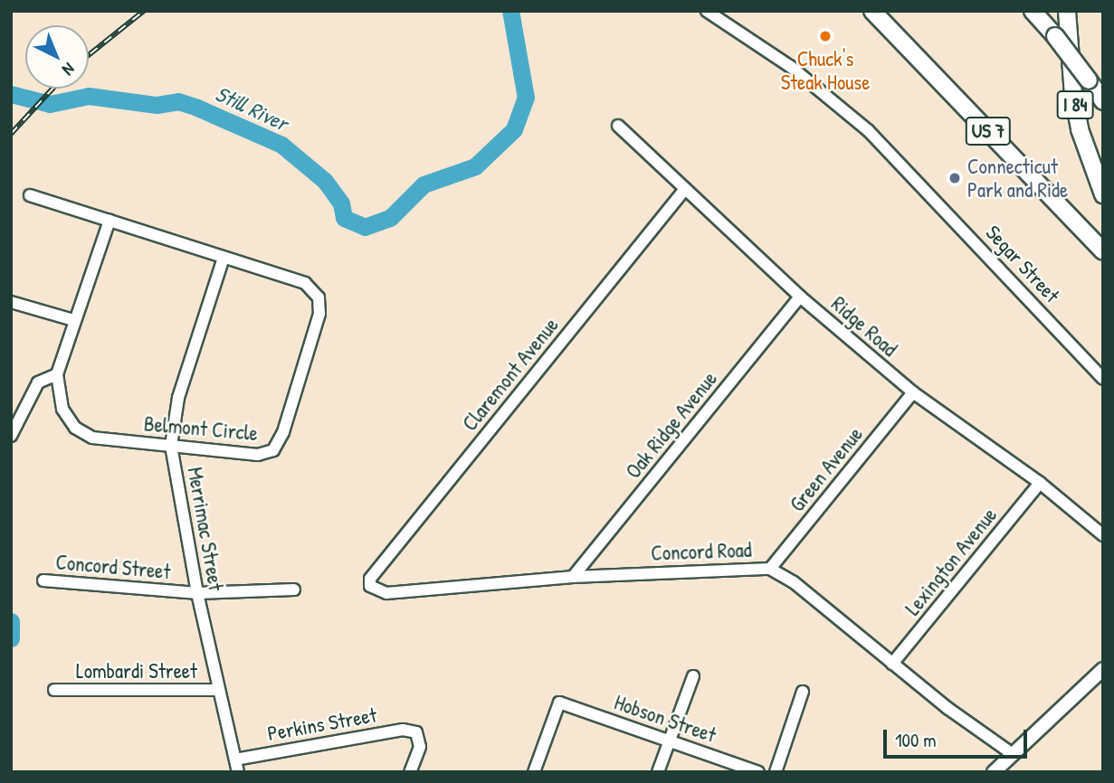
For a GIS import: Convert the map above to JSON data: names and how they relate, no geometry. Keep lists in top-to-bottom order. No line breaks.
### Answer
{"streets":{"highway":["I 84","US 7"],"street":["Segar Street","Ridge Road","Claremont Avenue","Oak Ridge Avenue","Belmont Circle","Green Avenue","Merrimac Street","Concord Road","Lexington Avenue","Concord Street","Lombardi Street","Hobson Street","Perkins Street"]},"crossings":[["Ridge Road","Claremont Avenue"],["Ridge Road","Oak Ridge Avenue"],["Ridge Road","Green Avenue"],["Ridge Road","Lexington Avenue"],["Claremont Avenue","Concord Road"],["Oak Ridge Avenue","Concord Road"],["Belmont Circle","Merrimac Street"],["Green Avenue","Concord Road"],["Merrimac Street","Concord Street"],["Merrimac Street","Lombardi Street"],["Merrimac Street","Perkins Street"],["Concord Road","Lexington Avenue"]],"water":["Still River"],"places":["Chuck's Steak House","Connecticut Park and Ride"],"scale_bar":"100 m","north":"bottom right"}
